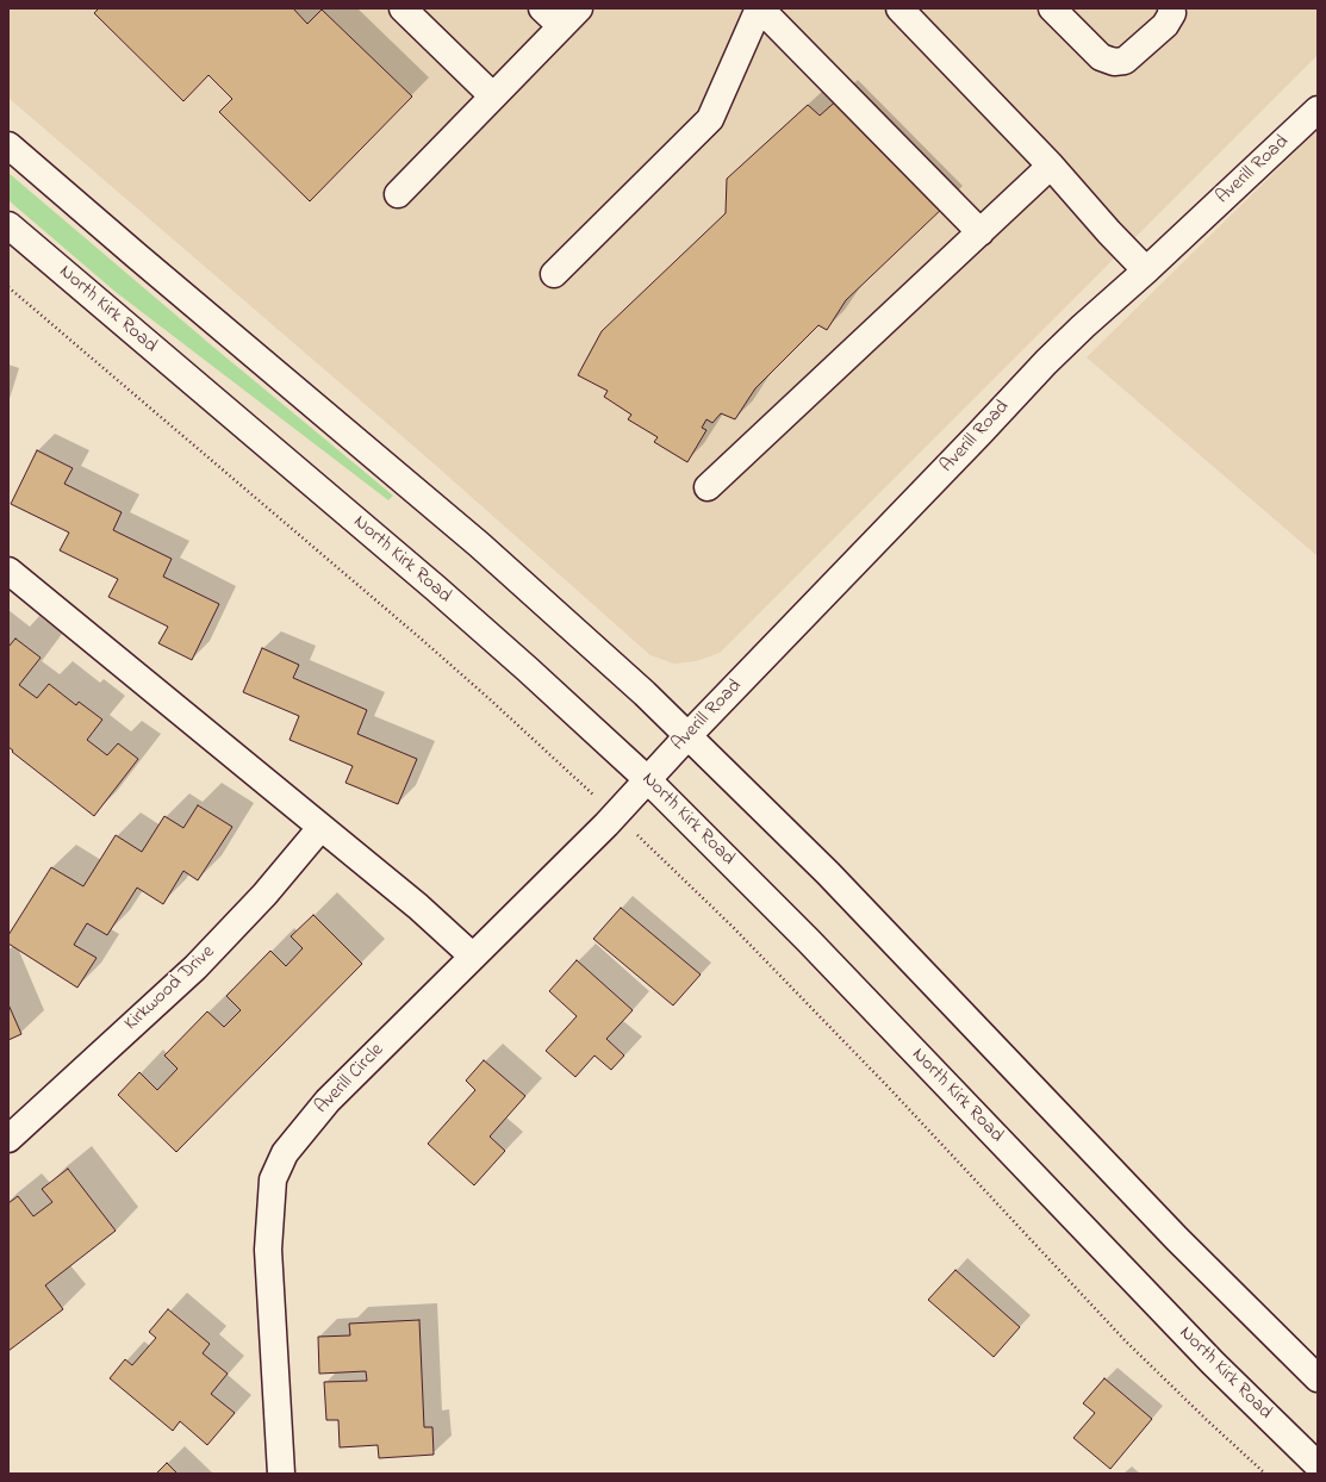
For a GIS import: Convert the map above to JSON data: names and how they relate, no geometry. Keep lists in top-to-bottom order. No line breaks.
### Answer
{"streets":{"main road":["Averill Road","North Kirk Road","Kirkwood Drive","Averill Circle"]},"crossings":[["Averill Road","North Kirk Road"],["Averill Road","Averill Circle"],["North Kirk Road","Averill Circle"]]}
